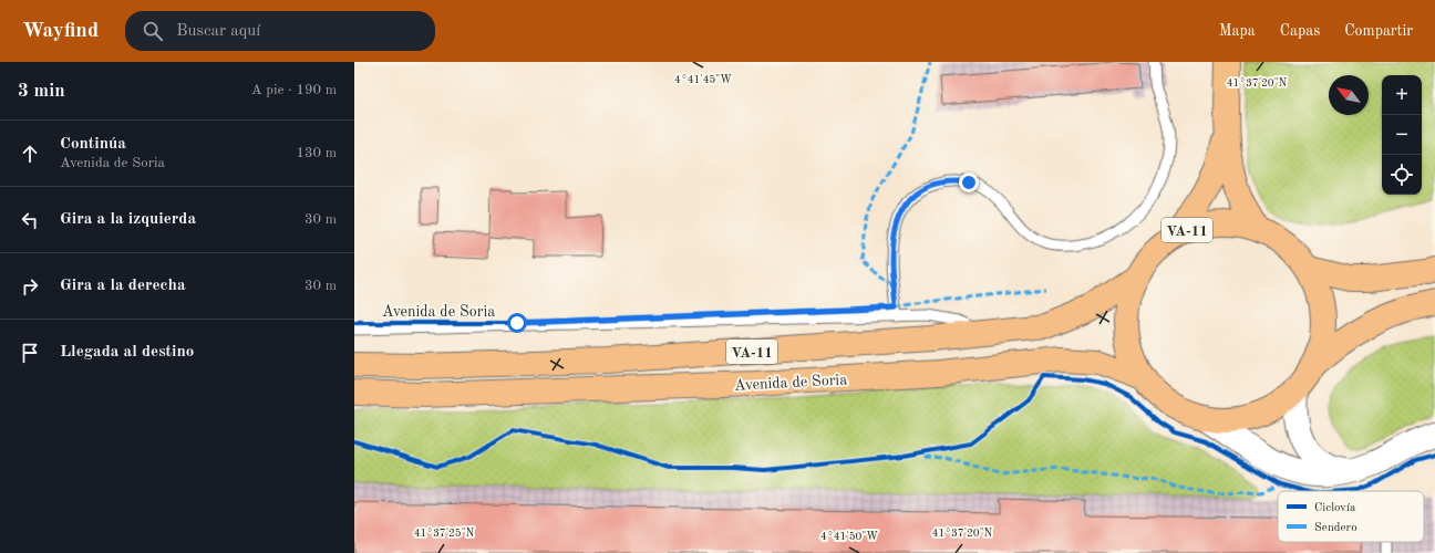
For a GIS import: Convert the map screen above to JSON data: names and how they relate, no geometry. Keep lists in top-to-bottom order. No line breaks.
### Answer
{"streets":{"highway":["VA-11","Avenida de Soria"]},"crossings":[["VA-11","Avenida de Soria"]],"legend":["Ciclovía","Sendero"],"north":"top left","page":{"header":"Wayfind","search":"Buscar aquí","nav":["Mapa","Capas","Compartir"],"heading":["3 min","A pie · 190 m"],"map_buttons":["+","−"],"list":[["Continúa","Avenida de Soria","130 m"],["Gira a la izquierda","30 m"],["Gira a la derecha","30 m"],"Llegada al destino"]},"coordinates":["4°41'45\"W","41°37'20\"N","41°37'25\"N","4°41'50\"W"]}
